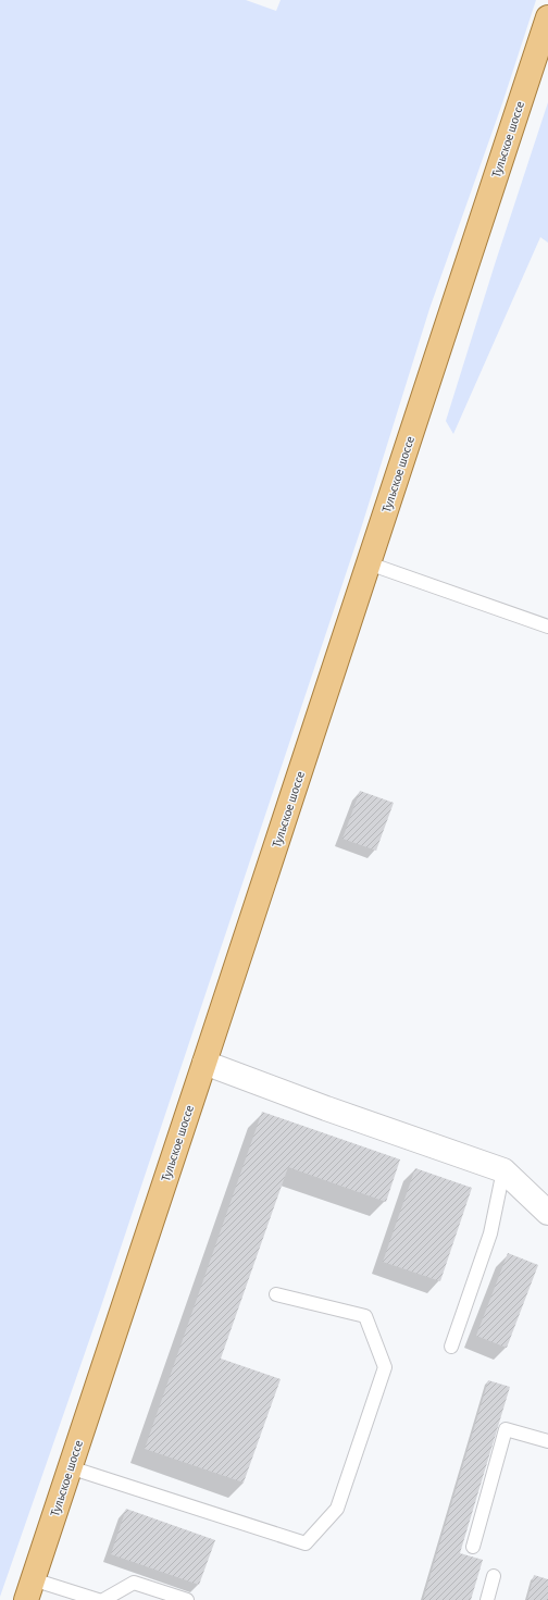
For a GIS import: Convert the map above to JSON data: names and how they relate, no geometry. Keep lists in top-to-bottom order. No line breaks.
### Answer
{"streets":{"main road":["Тульское шоссе"]}}
